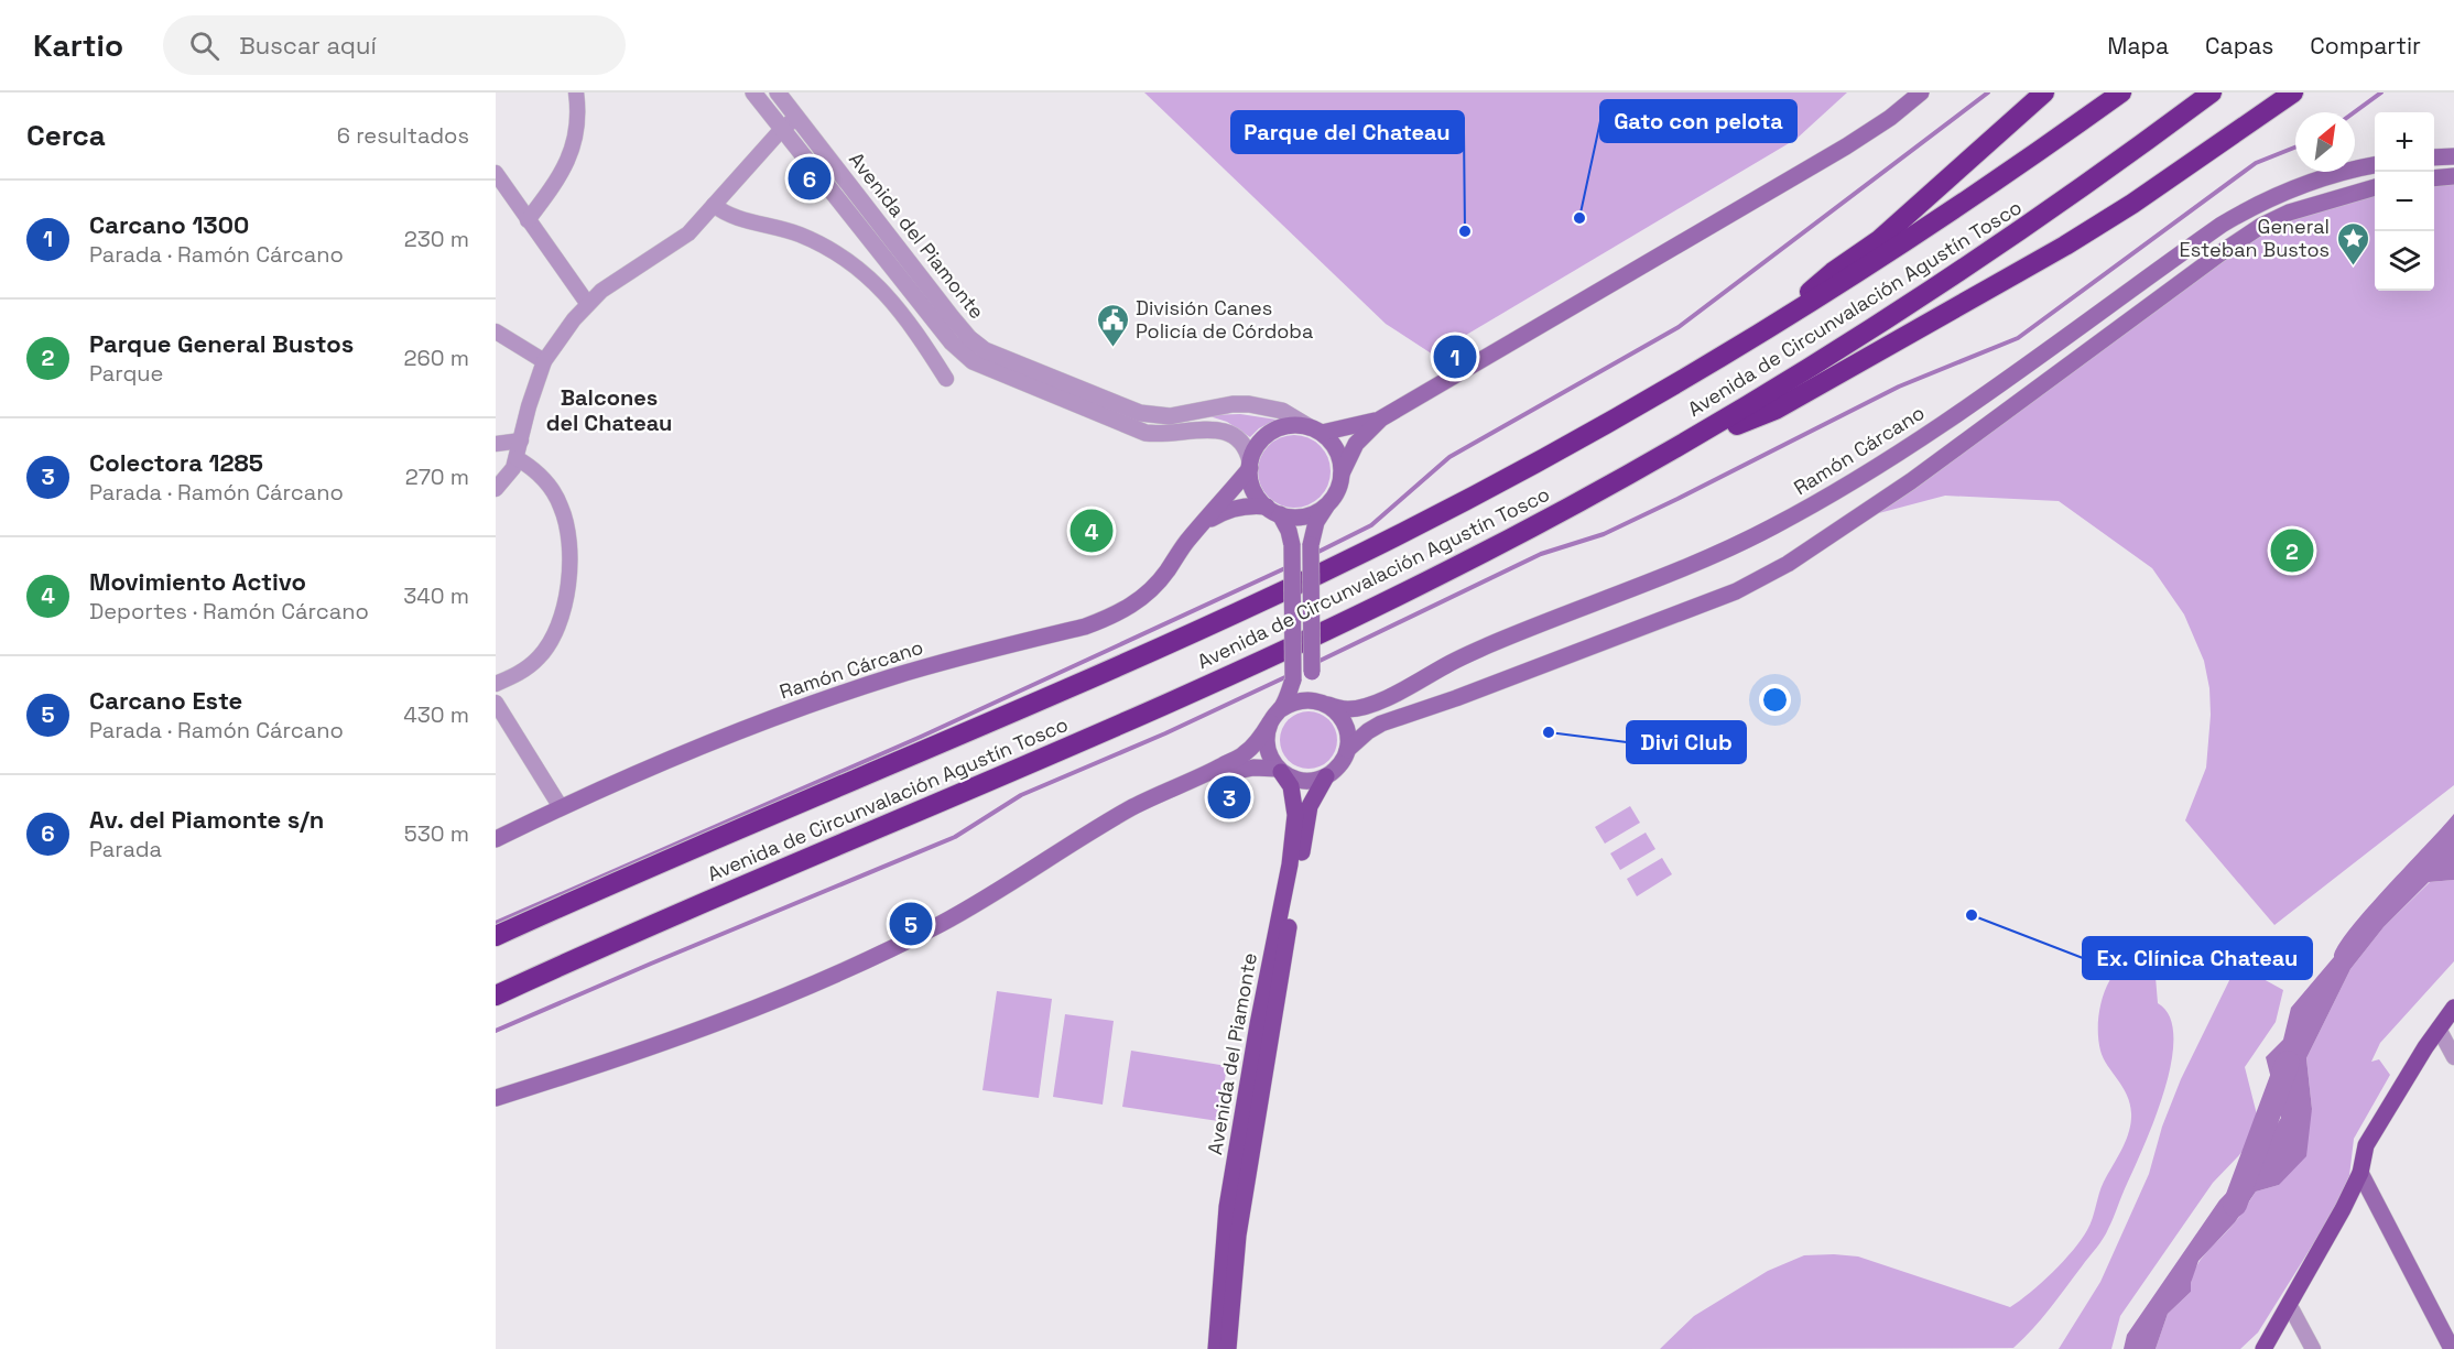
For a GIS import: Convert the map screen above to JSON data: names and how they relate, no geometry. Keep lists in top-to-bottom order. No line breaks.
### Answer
{"streets":{"highway":["Avenida de Circunvalación Agustín Tosco"],"main road":["Avenida del Piamonte","Ramón Cárcano"]},"crossings":[["Avenida del Piamonte","Ramón Cárcano"]],"districts":["Balcones del Chateau"],"places":{"other":["Gato con pelota","Parque del Chateau","Divi Club","Ex. Clínica Chateau"],"place":["General Esteban Bustos"],"public building":["División Canes Policía de Córdoba"]},"north":"top right","page":{"header":"Kartio","search":"Buscar aquí","nav":["Mapa","Capas","Compartir"],"heading":["Cerca","6 resultados"],"map_buttons":["+","−"],"pins":["6","1","4","2","3","5"],"list":[{"mark":"1","name":"Carcano 1300","note":"Parada · Ramón Cárcano","value":"230 m"},{"mark":"2","name":"Parque General Bustos","note":"Parque","value":"260 m"},{"mark":"3","name":"Colectora 1285","note":"Parada · Ramón Cárcano","value":"270 m"},{"mark":"4","name":"Movimiento Activo","note":"Deportes · Ramón Cárcano","value":"340 m"},{"mark":"5","name":"Carcano Este","note":"Parada · Ramón Cárcano","value":"430 m"},{"mark":"6","name":"Av. del Piamonte s/n","note":"Parada","value":"530 m"}]}}
